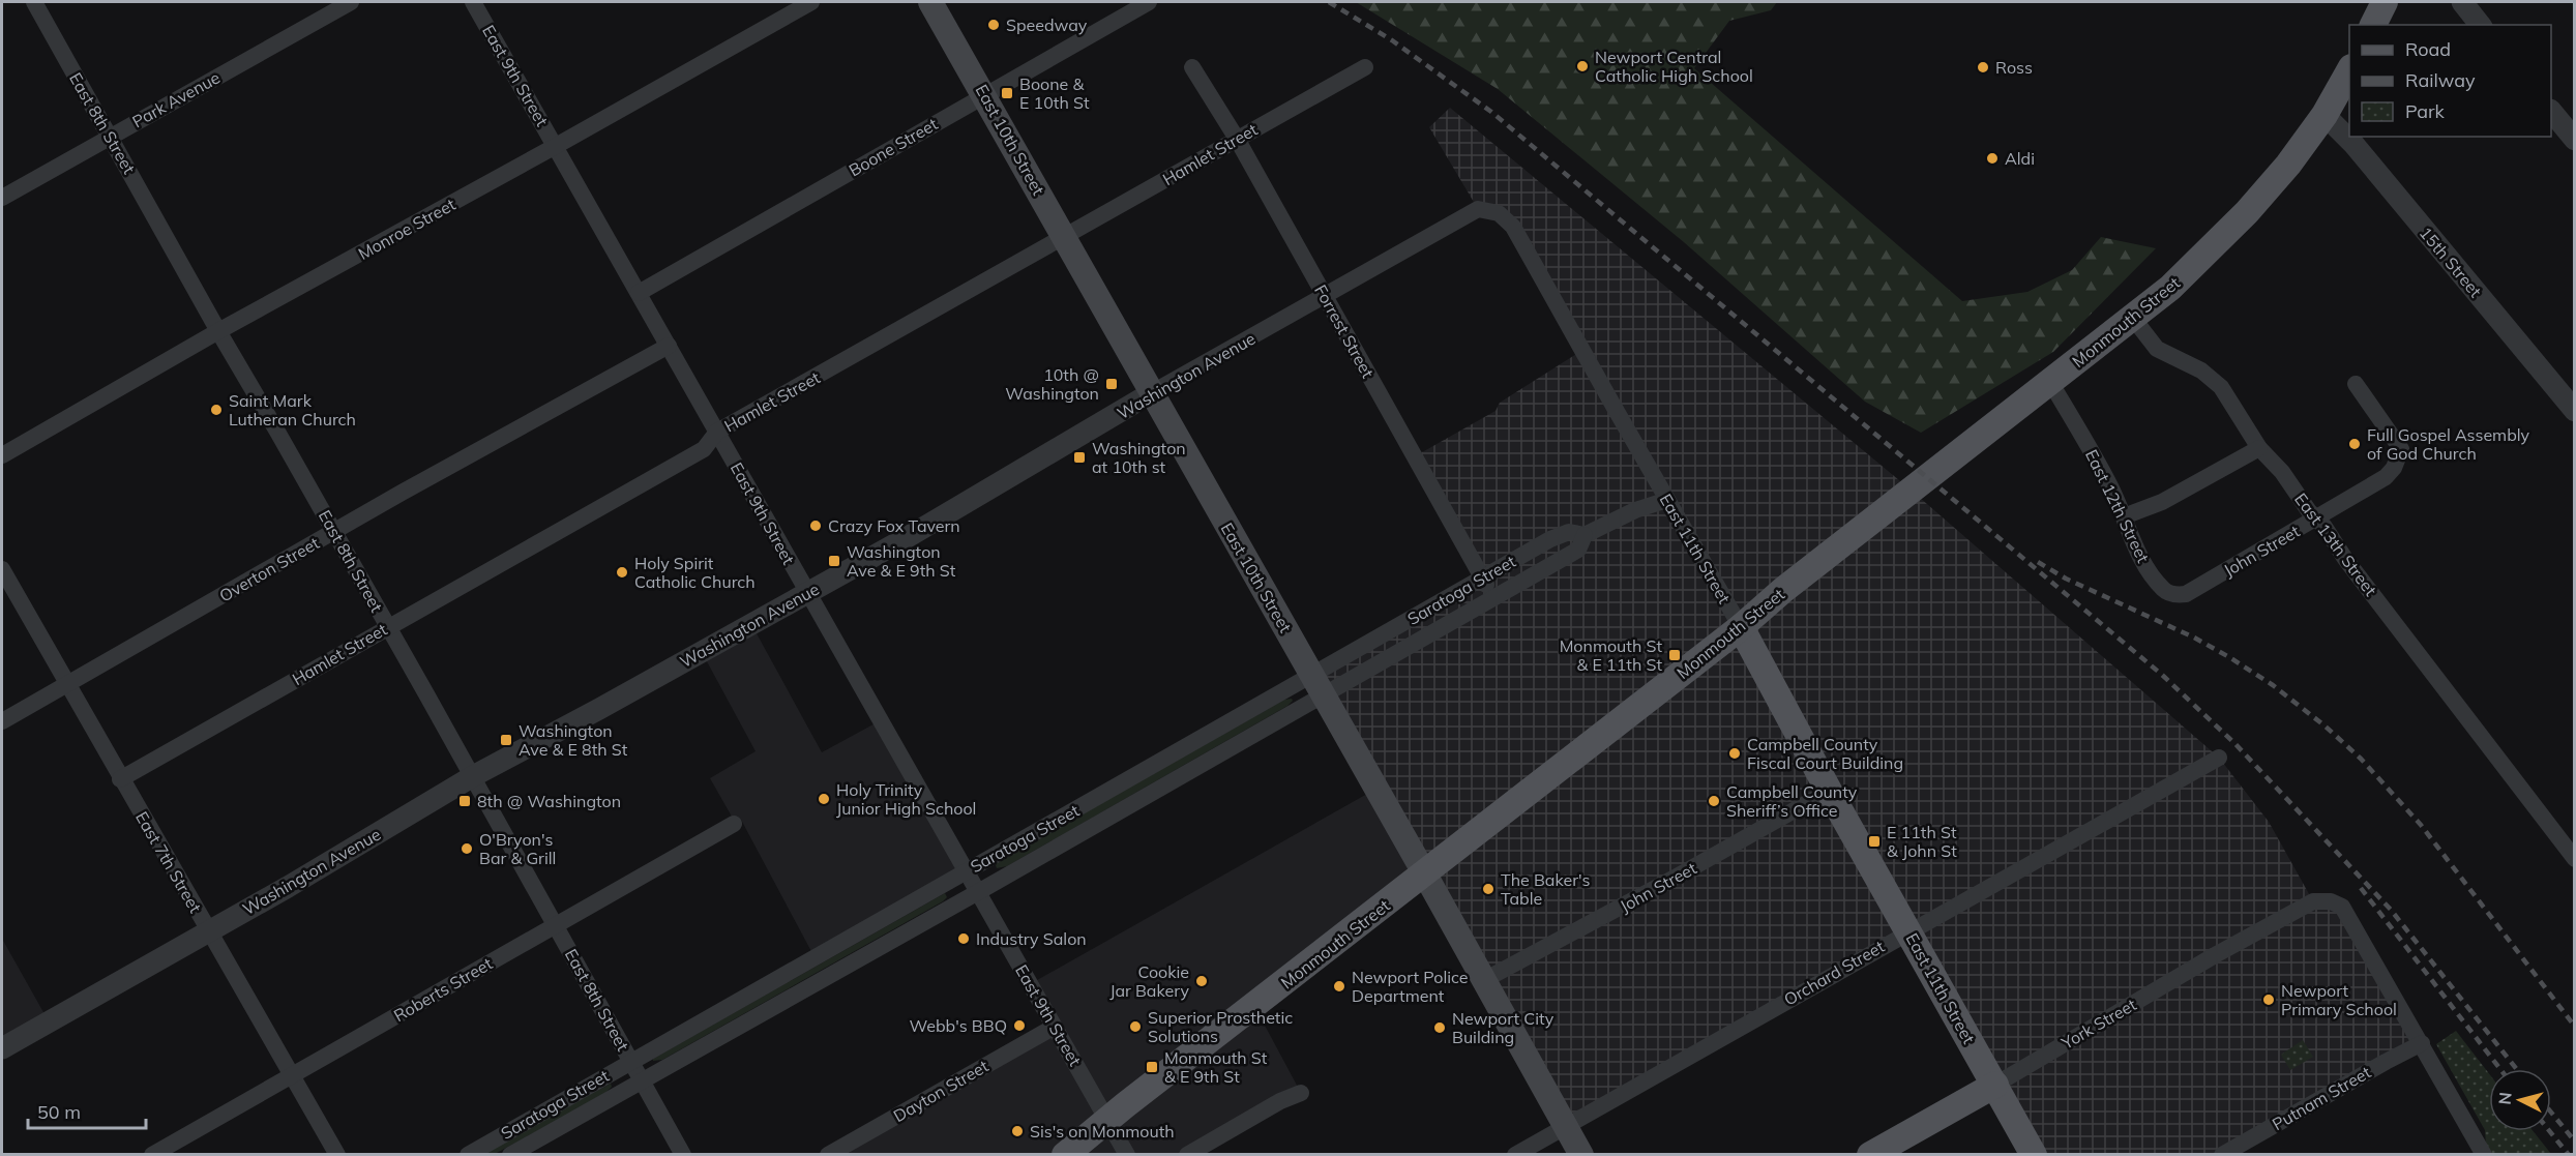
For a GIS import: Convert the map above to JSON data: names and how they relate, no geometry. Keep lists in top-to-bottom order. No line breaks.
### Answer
{"streets":{"main road":["East 10th Street","Monmouth Street","East 11th Street","York Street"],"street":["East 9th Street","Park Avenue","East 8th Street","Boone Street","Hamlet Street","Monroe Street","15th Street","Forrest Street","Washington Avenue","East 12th Street","East 13th Street","John Street","Overton Street","Saratoga Street","East 7th Street","Orchard Street","Roberts Street","Dayton Street","Putnam Street"]},"crossings":[["East 9th Street","Boone Street"],["East 9th Street","Hamlet Street"],["East 9th Street","Monroe Street"],["East 9th Street","Monmouth Street"],["East 9th Street","Washington Avenue"],["East 9th Street","Overton Street"],["East 9th Street","Saratoga Street"],["East 9th Street","Dayton Street"],["Park Avenue","East 8th Street"],["East 8th Street","Hamlet Street"],["East 8th Street","Monroe Street"],["East 8th Street","Washington Avenue"],["East 8th Street","Overton Street"],["East 8th Street","Saratoga Street"],["East 8th Street","Roberts Street"],["East 10th Street","Boone Street"],["East 10th Street","Hamlet Street"],["East 10th Street","Monmouth Street"],["East 10th Street","Washington Avenue"],["East 10th Street","John Street"],["East 10th Street","Saratoga Street"],["East 10th Street","Orchard Street"],["Hamlet Street","Forrest Street"],["Hamlet Street","East 7th Street"],["15th Street","Monmouth Street"],["Monmouth Street","East 12th Street"],["Monmouth Street","East 13th Street"],["Monmouth Street","East 11th Street"],["Forrest Street","Washington Avenue"],["Forrest Street","Saratoga Street"],["Washington Avenue","East 11th Street"],["Washington Avenue","East 7th Street"],["East 12th Street","John Street"],["East 13th Street","John Street"],["East 11th Street","John Street"],["East 11th Street","Saratoga Street"],["East 11th Street","Orchard Street"],["East 11th Street","York Street"],["Overton Street","East 7th Street"],["East 7th Street","Roberts Street"],["York Street","Putnam Street"]],"places":{"other":["Speedway","Newport Central Catholic High School","Ross","Aldi","Saint Mark Lutheran Church","Full Gospel Assembly of God Church","Crazy Fox Tavern","Holy Spirit Catholic Church","Campbell County Fiscal Court Building","Holy Trinity Junior High School","Campbell County Sheriff’s Office","O'Bryon's Bar & Grill","The Baker's Table","Industry Salon","Cookie Jar Bakery","Newport Police Department","Newport Primary School","Webb's BBQ","Superior Prosthetic Solutions","Newport City Building","Sis's on Monmouth"],"transit":["Boone & E 10th St","10th @ Washington","Washington at 10th st","Washington Ave & E 9th St","Monmouth St & E 11th St","Washington Ave & E 8th St","8th @ Washington","E 11th St & John St","Monmouth St & E 9th St"]},"legend":["Road","Railway","Park"],"scale_bar":"50 m","north":"left"}
